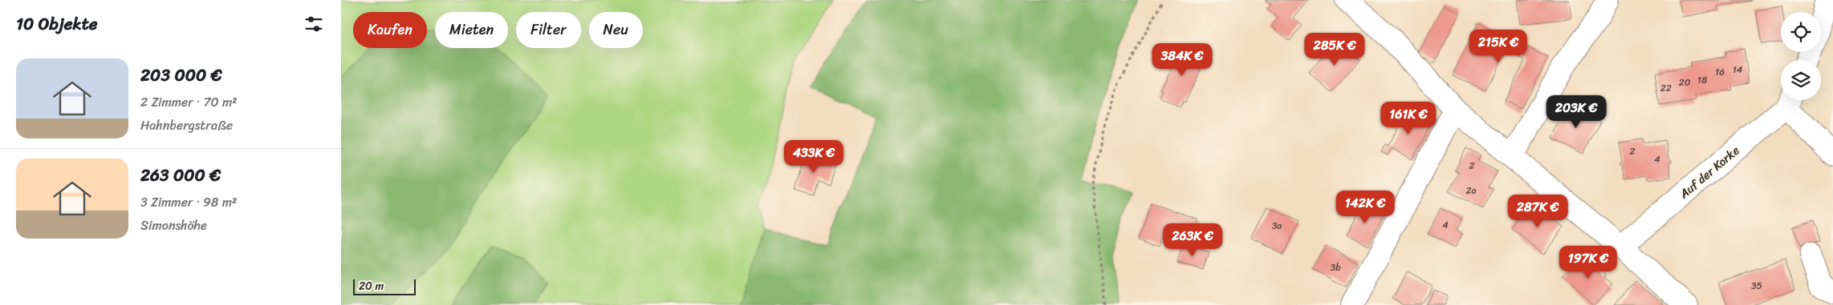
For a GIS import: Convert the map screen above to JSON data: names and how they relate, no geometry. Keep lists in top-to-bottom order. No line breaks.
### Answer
{"streets":{"street":["Auf der Korke"]},"house_numbers":["14","16","18","20","22","2","4","2","2a","4","3a","3b","35"],"scale_bar":"20 m","page":{"heading":"10 Objekte","chip":["Kaufen","Mieten","Filter","Neu"],"price":["215K €","285K €","384K €","203K €","161K €","433K €","142K €","287K €","263K €","197K €"],"list":[{"name":"203 000 €","note":"2 Zimmer · 70 m² · Hahnbergstraße"},{"name":"263 000 €","note":"3 Zimmer · 98 m² · Simonshöhe"}],"scale":"20 m"}}
